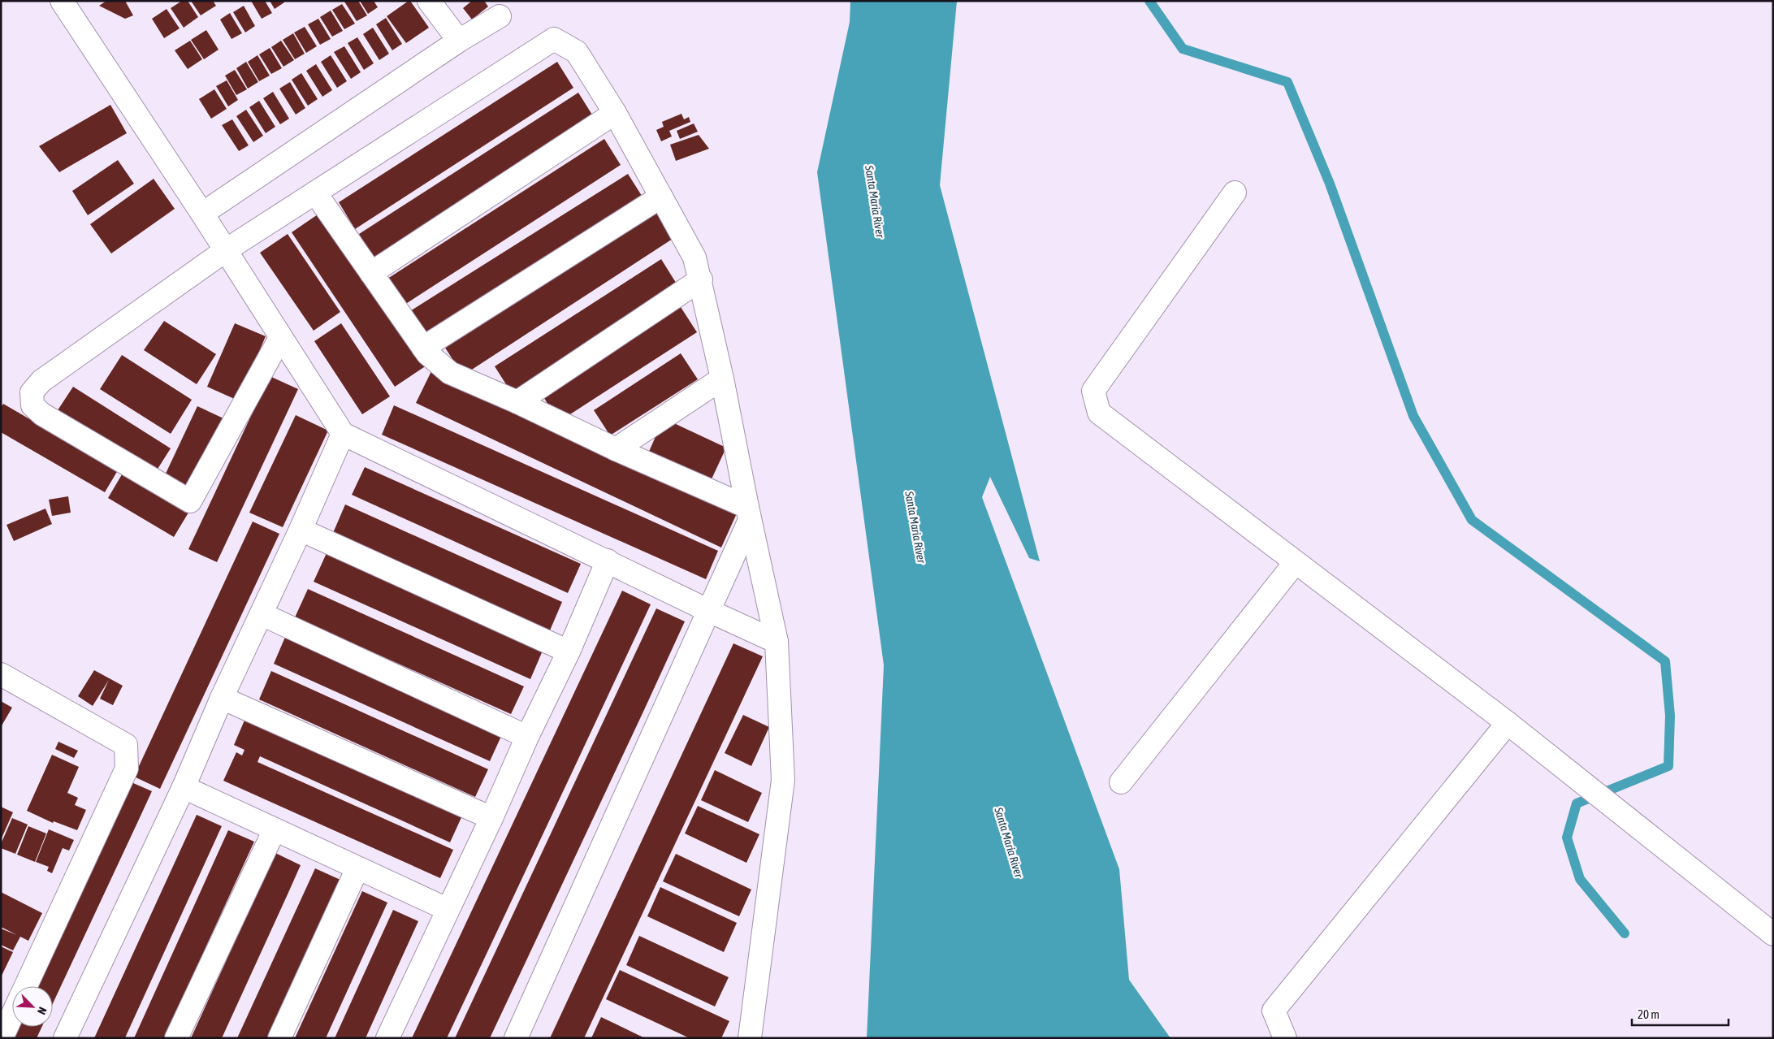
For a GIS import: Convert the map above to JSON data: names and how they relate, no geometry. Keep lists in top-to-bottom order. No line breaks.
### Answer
{"water":["Santa Maria River"],"scale_bar":"20 m","north":"bottom right"}
